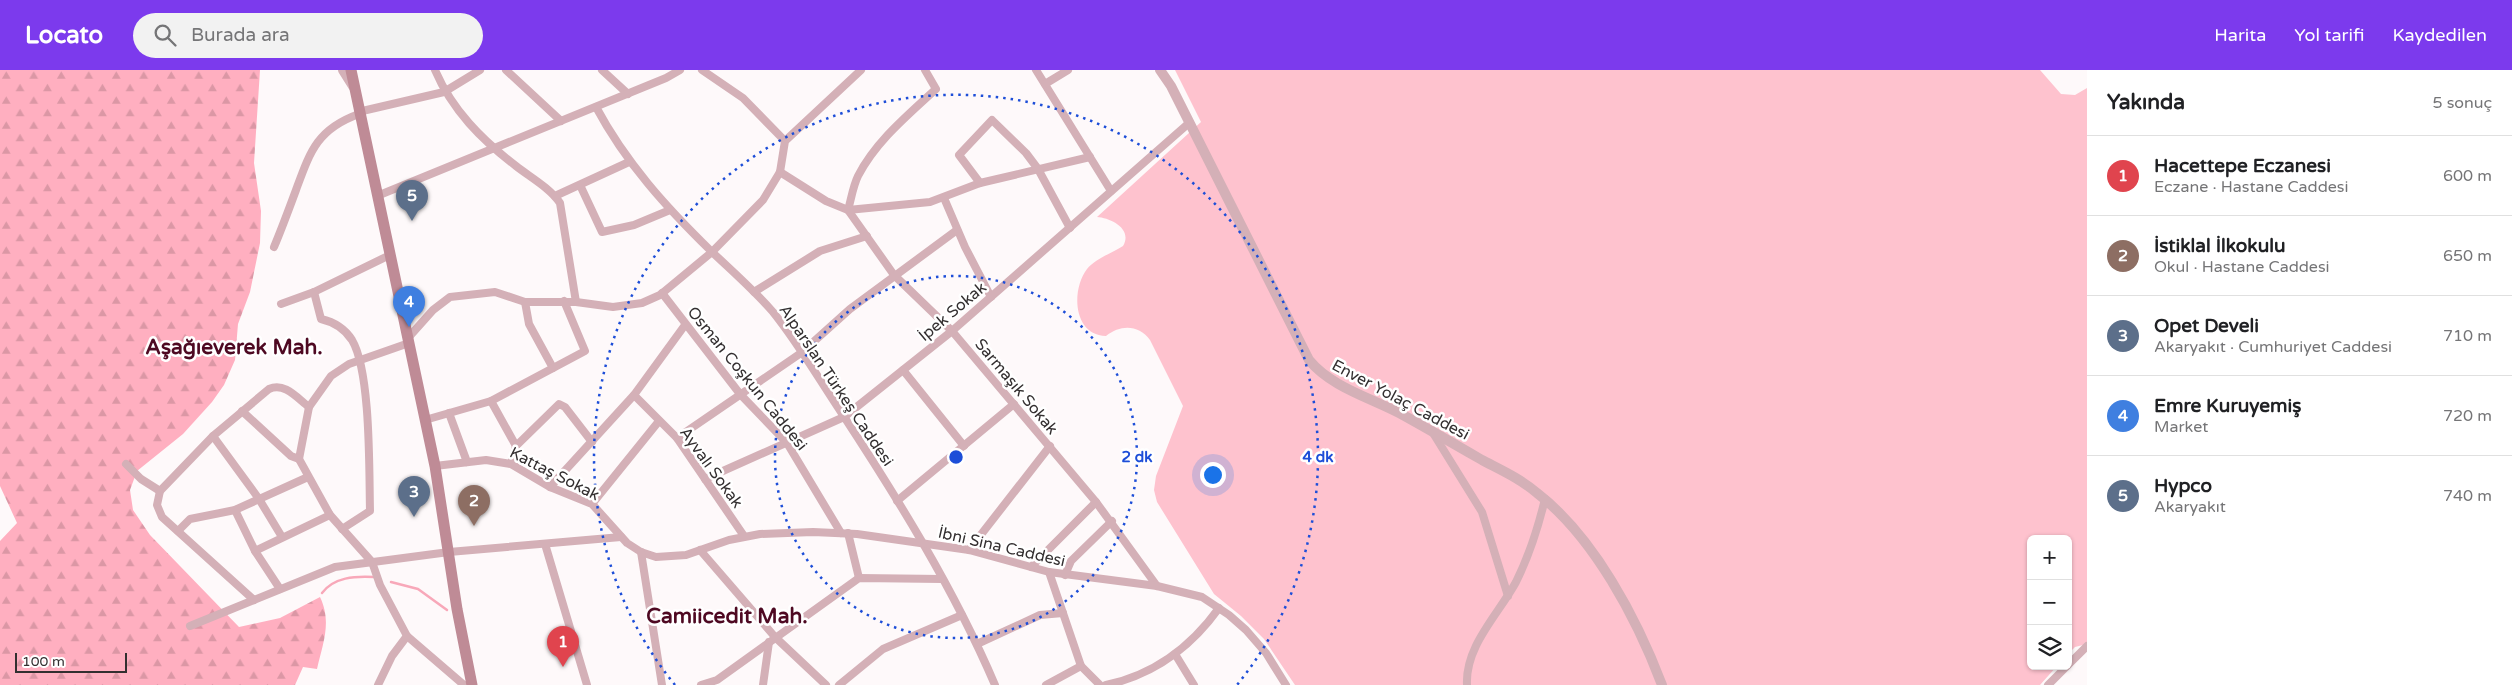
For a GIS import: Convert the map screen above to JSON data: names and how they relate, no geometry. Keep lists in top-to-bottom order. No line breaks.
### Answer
{"streets":{"street":["İpek Sokak","Osman Coşkun Caddesi","Alparslan Türkeş Caddesi","Sarmaşık Sokak","Enver Yolaç Caddesi","Ayvalı Sokak","Kattaş Sokak","İbni Sina Caddesi"]},"crossings":[["İpek Sokak","Osman Coşkun Caddesi"],["İpek Sokak","Alparslan Türkeş Caddesi"],["İpek Sokak","Sarmaşık Sokak"],["İpek Sokak","Enver Yolaç Caddesi"],["İpek Sokak","Ayvalı Sokak"],["Osman Coşkun Caddesi","İbni Sina Caddesi"],["Alparslan Türkeş Caddesi","İbni Sina Caddesi"],["Sarmaşık Sokak","İbni Sina Caddesi"],["Ayvalı Sokak","İbni Sina Caddesi"],["Kattaş Sokak","İbni Sina Caddesi"]],"districts":["Aşağıeverek Mah.","Camiicedit Mah."],"scale_bar":"100 m","page":{"header":"Locato","search":"Burada ara","nav":["Harita","Yol tarifi","Kaydedilen"],"heading":["Yakında","5 sonuç"],"list":[{"mark":"1","name":"Hacettepe Eczanesi","note":"Eczane · Hastane Caddesi","value":"600 m"},{"mark":"2","name":"İstiklal İlkokulu","note":"Okul · Hastane Caddesi","value":"650 m"},{"mark":"3","name":"Opet Develi","note":"Akaryakıt · Cumhuriyet Caddesi","value":"710 m"},{"mark":"4","name":"Emre Kuruyemiş","note":"Market","value":"720 m"},{"mark":"5","name":"Hypco","note":"Akaryakıt","value":"740 m"}],"pins":["5","4","3","2","1"],"map_buttons":["+","−"],"scale":"100 m"},"rings":["2 dk","4 dk"]}
